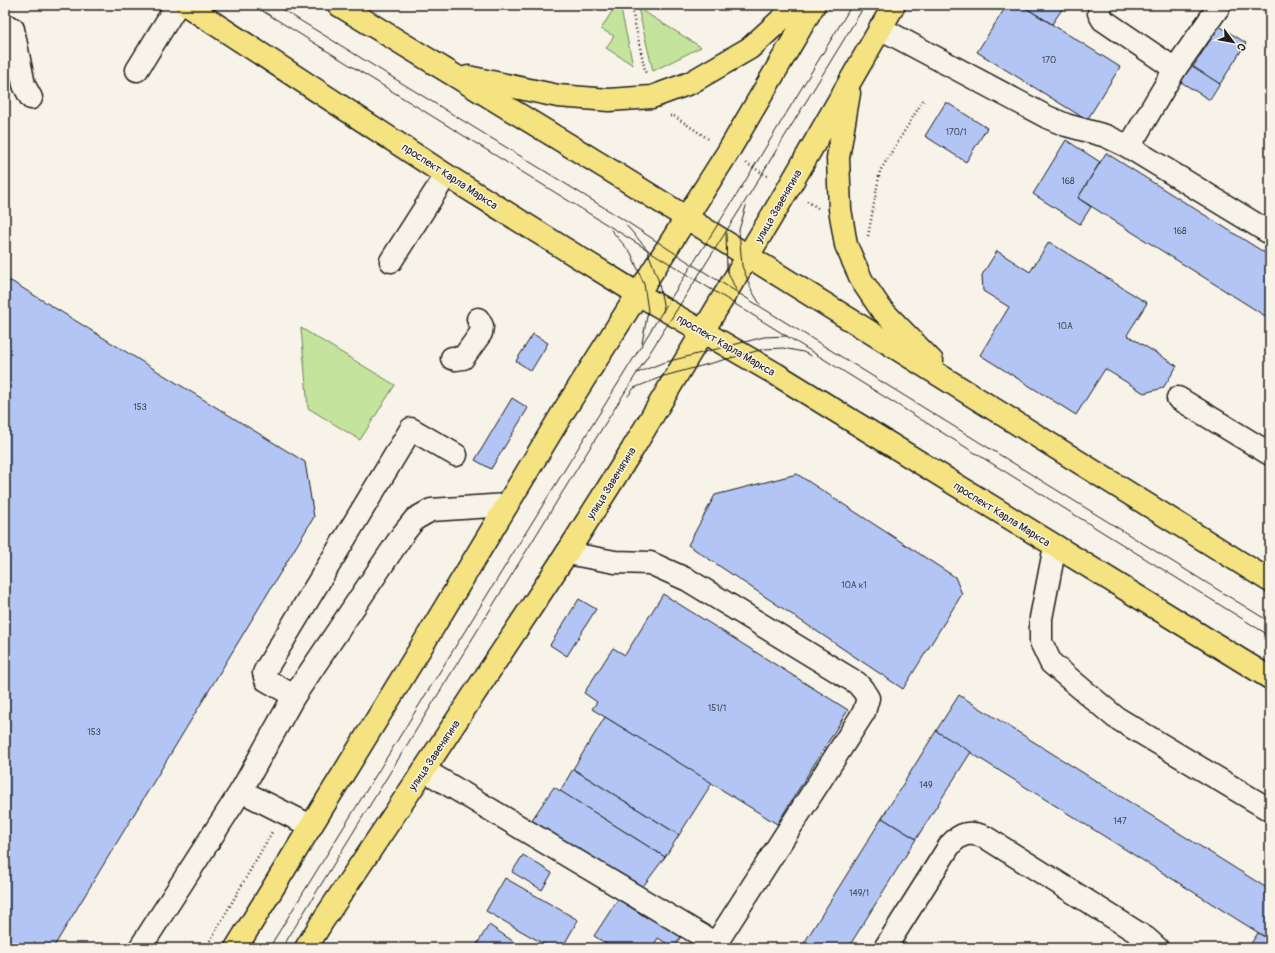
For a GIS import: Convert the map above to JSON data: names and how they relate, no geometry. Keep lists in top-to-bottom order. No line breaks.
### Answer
{"streets":{"main road":["проспект Карла Маркса","улица Завенягина"]},"crossings":[["проспект Карла Маркса","улица Завенягина"]],"house_numbers":["170","170/1","168","168","10А","153","10А к1","151/1","153","149","147","149/1"],"north":"bottom right"}
